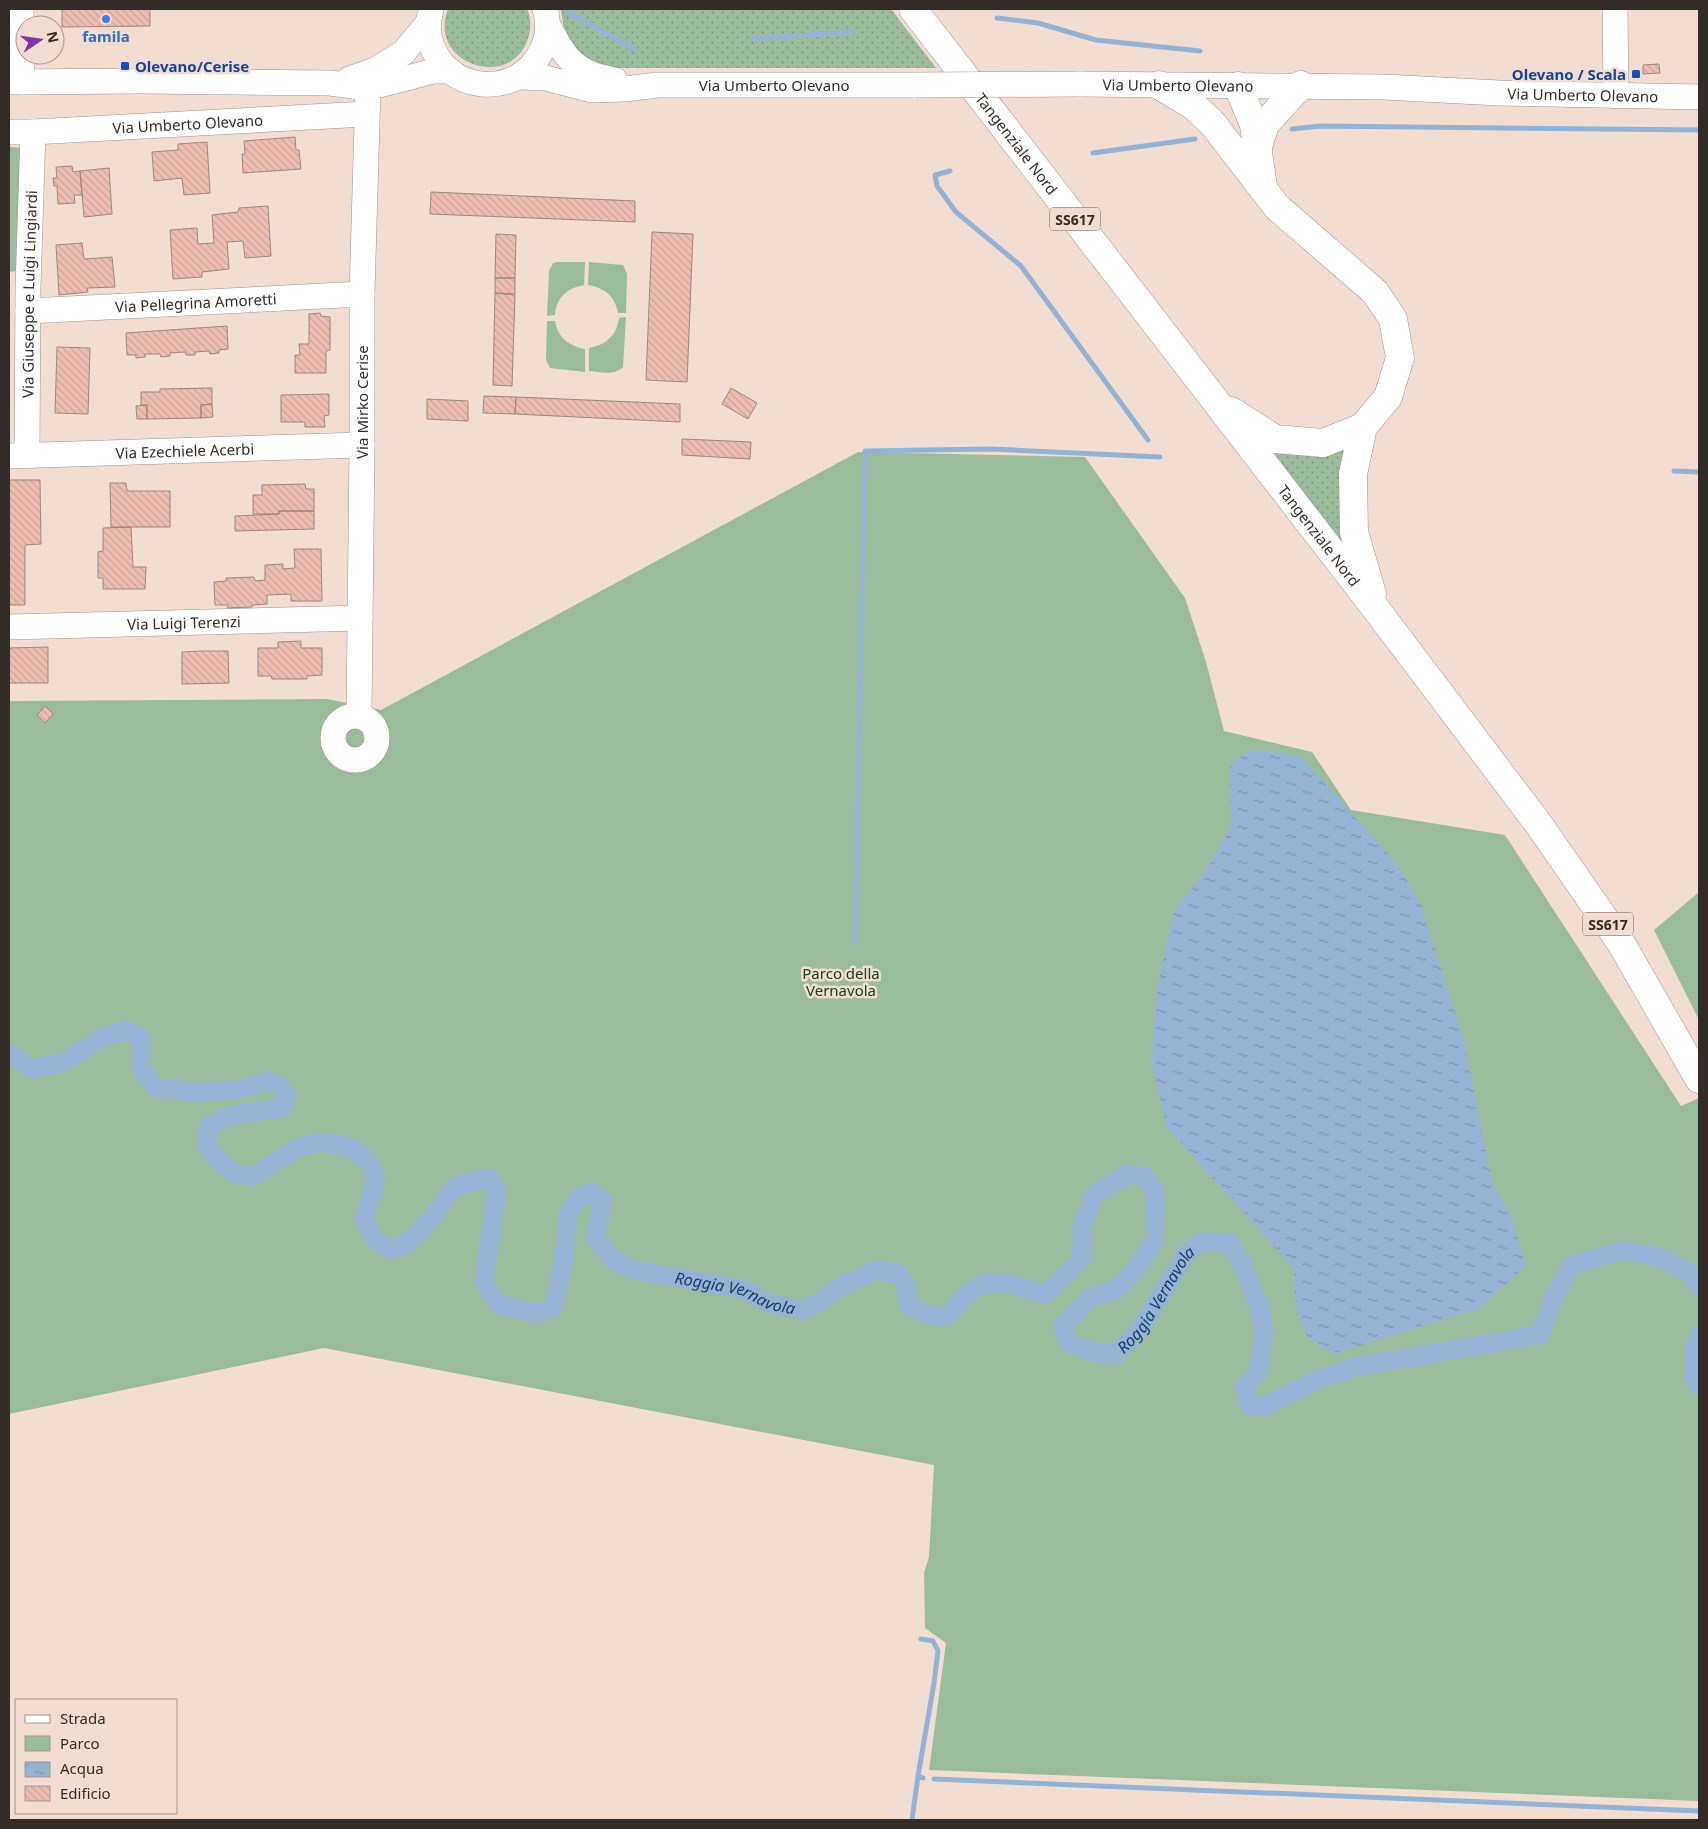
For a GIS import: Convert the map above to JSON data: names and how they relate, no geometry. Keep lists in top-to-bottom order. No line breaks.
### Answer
{"streets":{"highway":["Tangenziale Nord","SS617"],"street":["Via Umberto Olevano","Via Giuseppe e Luigi Lingiardi","Via Pellegrina Amoretti","Via Mirko Cerise","Via Ezechiele Acerbi","Via Luigi Terenzi"]},"crossings":[["Via Umberto Olevano","Via Giuseppe e Luigi Lingiardi"],["Via Umberto Olevano","Via Mirko Cerise"],["Via Giuseppe e Luigi Lingiardi","Via Pellegrina Amoretti"],["Via Giuseppe e Luigi Lingiardi","Via Ezechiele Acerbi"],["Via Pellegrina Amoretti","Via Mirko Cerise"],["Via Mirko Cerise","Via Ezechiele Acerbi"],["Via Mirko Cerise","Via Luigi Terenzi"]],"water":["Roggia Vernavola"],"parks":["Parco della Vernavola"],"places":{"other":["famila"],"transit":["Olevano/Cerise","Olevano / Scala"]},"legend":["Strada","Parco","Acqua","Edificio"],"north":"right"}
